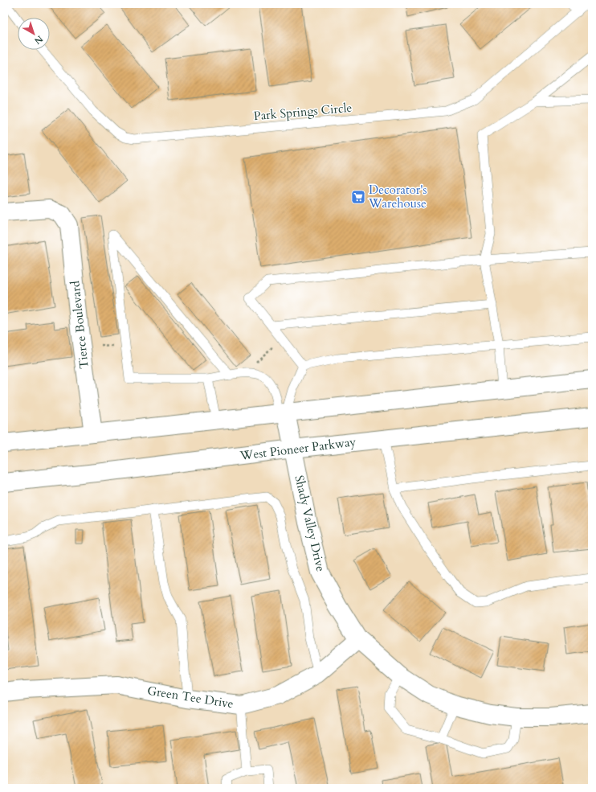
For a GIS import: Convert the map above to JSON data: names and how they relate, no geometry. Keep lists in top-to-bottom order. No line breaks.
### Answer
{"streets":{"main road":["Tierce Boulevard","West Pioneer Parkway","Shady Valley Drive","Green Tee Drive"],"lane":["Park Springs Circle"]},"crossings":[["West Pioneer Parkway","Shady Valley Drive"],["Shady Valley Drive","Green Tee Drive"]],"places":{"supermarket":["Decorator's Warehouse"]},"north":"bottom right"}
